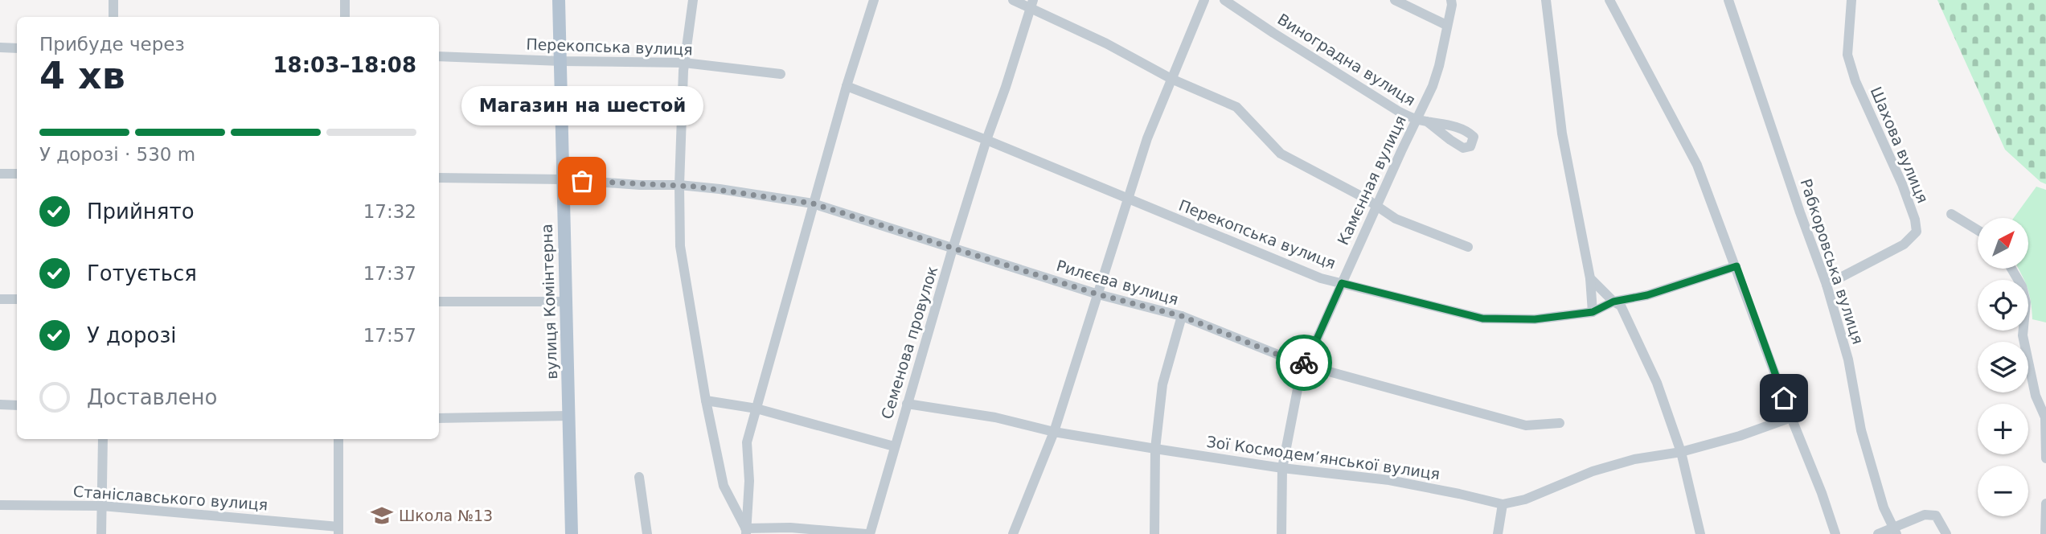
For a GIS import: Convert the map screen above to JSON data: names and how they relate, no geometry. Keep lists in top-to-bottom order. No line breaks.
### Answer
{"streets":{"main road":["вулиця Комінтерна"],"street":["Перекопська вулиця","Виноградна вулиця","Шахова вулиця","Камєнная вулиця","Рабкоровська вулиця","Рилєєва вулиця","Семенова провулок","Зої Космодем’янської вулиця","Станіславського вулиця"]},"crossings":[["Перекопська вулиця","Камєнная вулиця"],["Перекопська вулиця","вулиця Комінтерна"],["Перекопська вулиця","Семенова провулок"],["Виноградна вулиця","Камєнная вулиця"],["Шахова вулиця","Рабкоровська вулиця"],["Камєнная вулиця","Рилєєва вулиця"],["Камєнная вулиця","Зої Космодем’янської вулиця"],["Рилєєва вулиця","вулиця Комінтерна"],["Рилєєва вулиця","Семенова провулок"],["Семенова провулок","Зої Космодем’янської вулиця"]],"places":{"other":["Магазин на шестой"],"school or university":["Школа №13"]},"north":"top right","page":{"heading":["4 хв","Прибуде через","18:03–18:08"],"bubble":"Магазин на шестой","bar":"У дорозі · 530 m","list":[["Прийнято","17:32"],["Готується","17:37"],["У дорозі","17:57"],"Доставлено"],"map_buttons":["+","−"]}}
